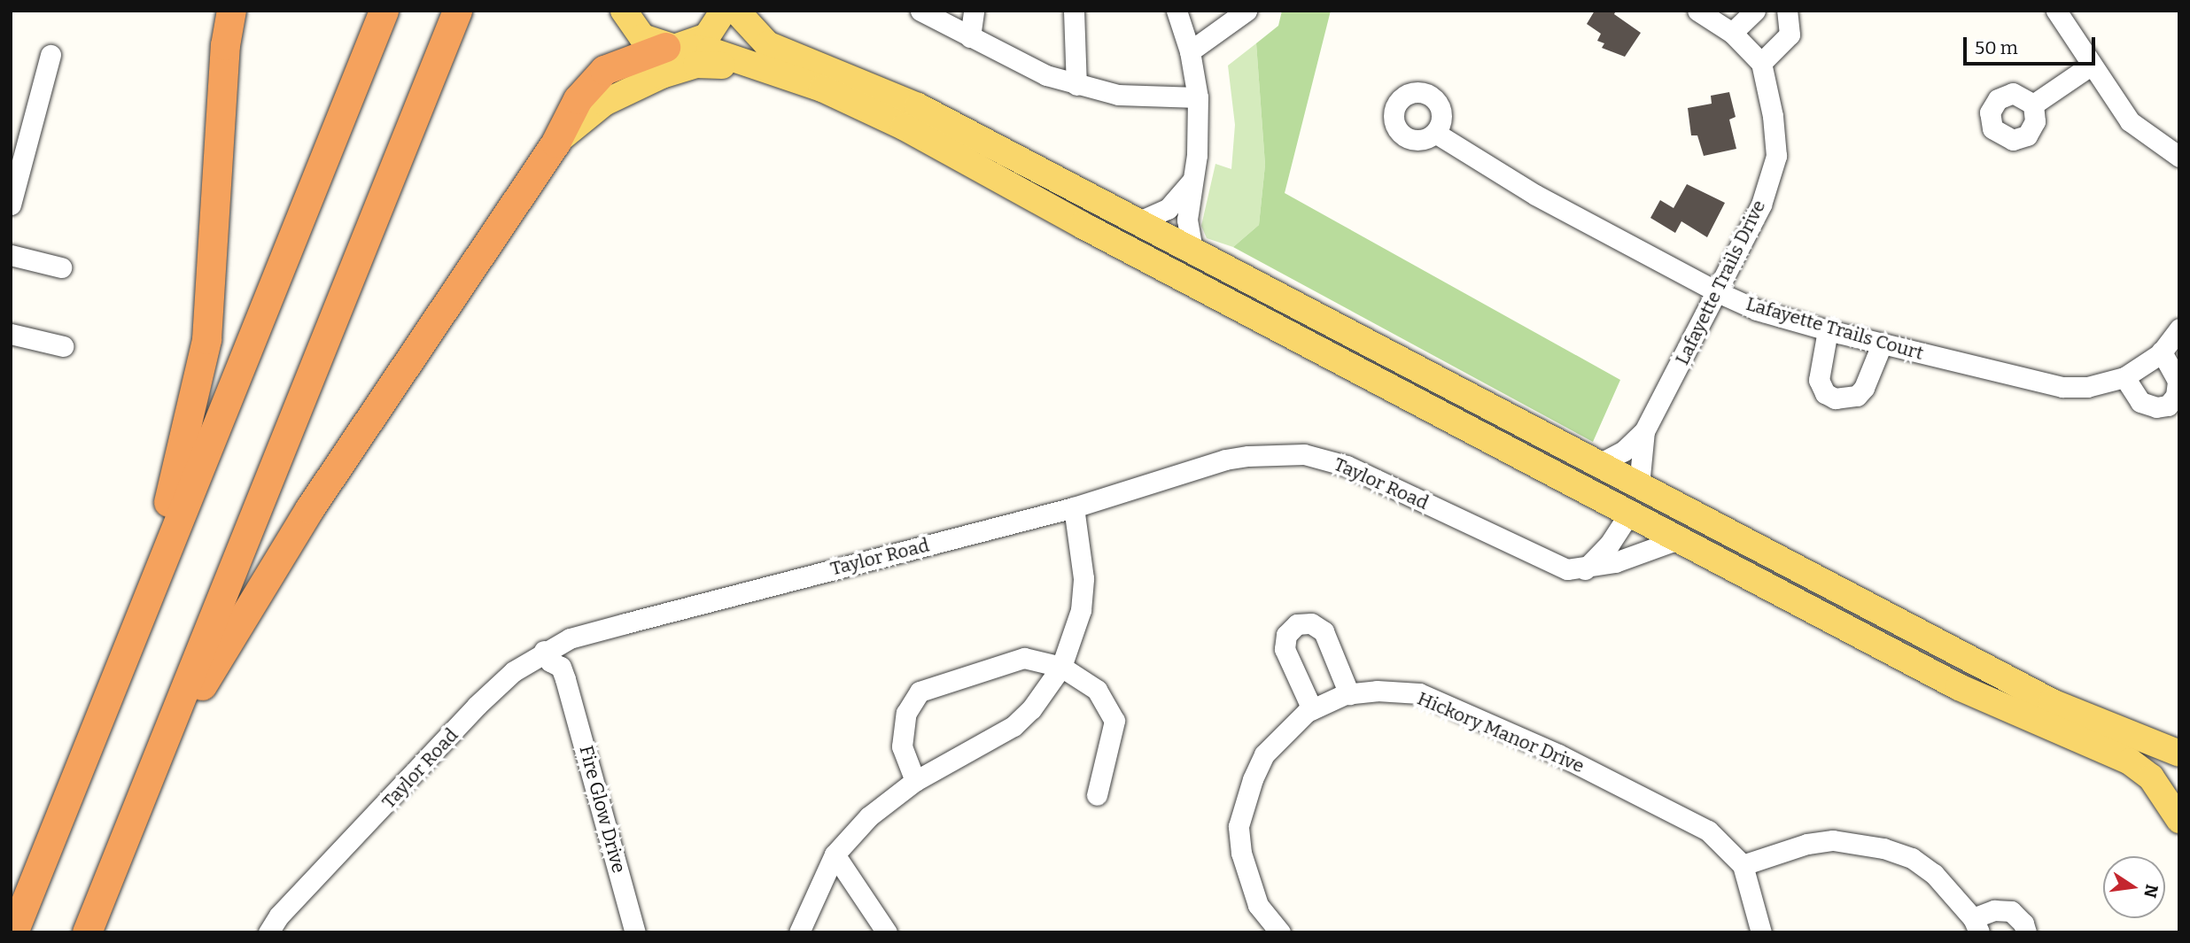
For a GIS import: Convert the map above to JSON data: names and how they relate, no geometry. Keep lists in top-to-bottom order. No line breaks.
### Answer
{"streets":{"street":["Lafayette Trails Drive","Lafayette Trails Court","Taylor Road","Hickory Manor Drive","Fire Glow Drive"]},"crossings":[["Lafayette Trails Drive","Lafayette Trails Court"],["Taylor Road","Fire Glow Drive"]],"scale_bar":"50 m","north":"right"}
